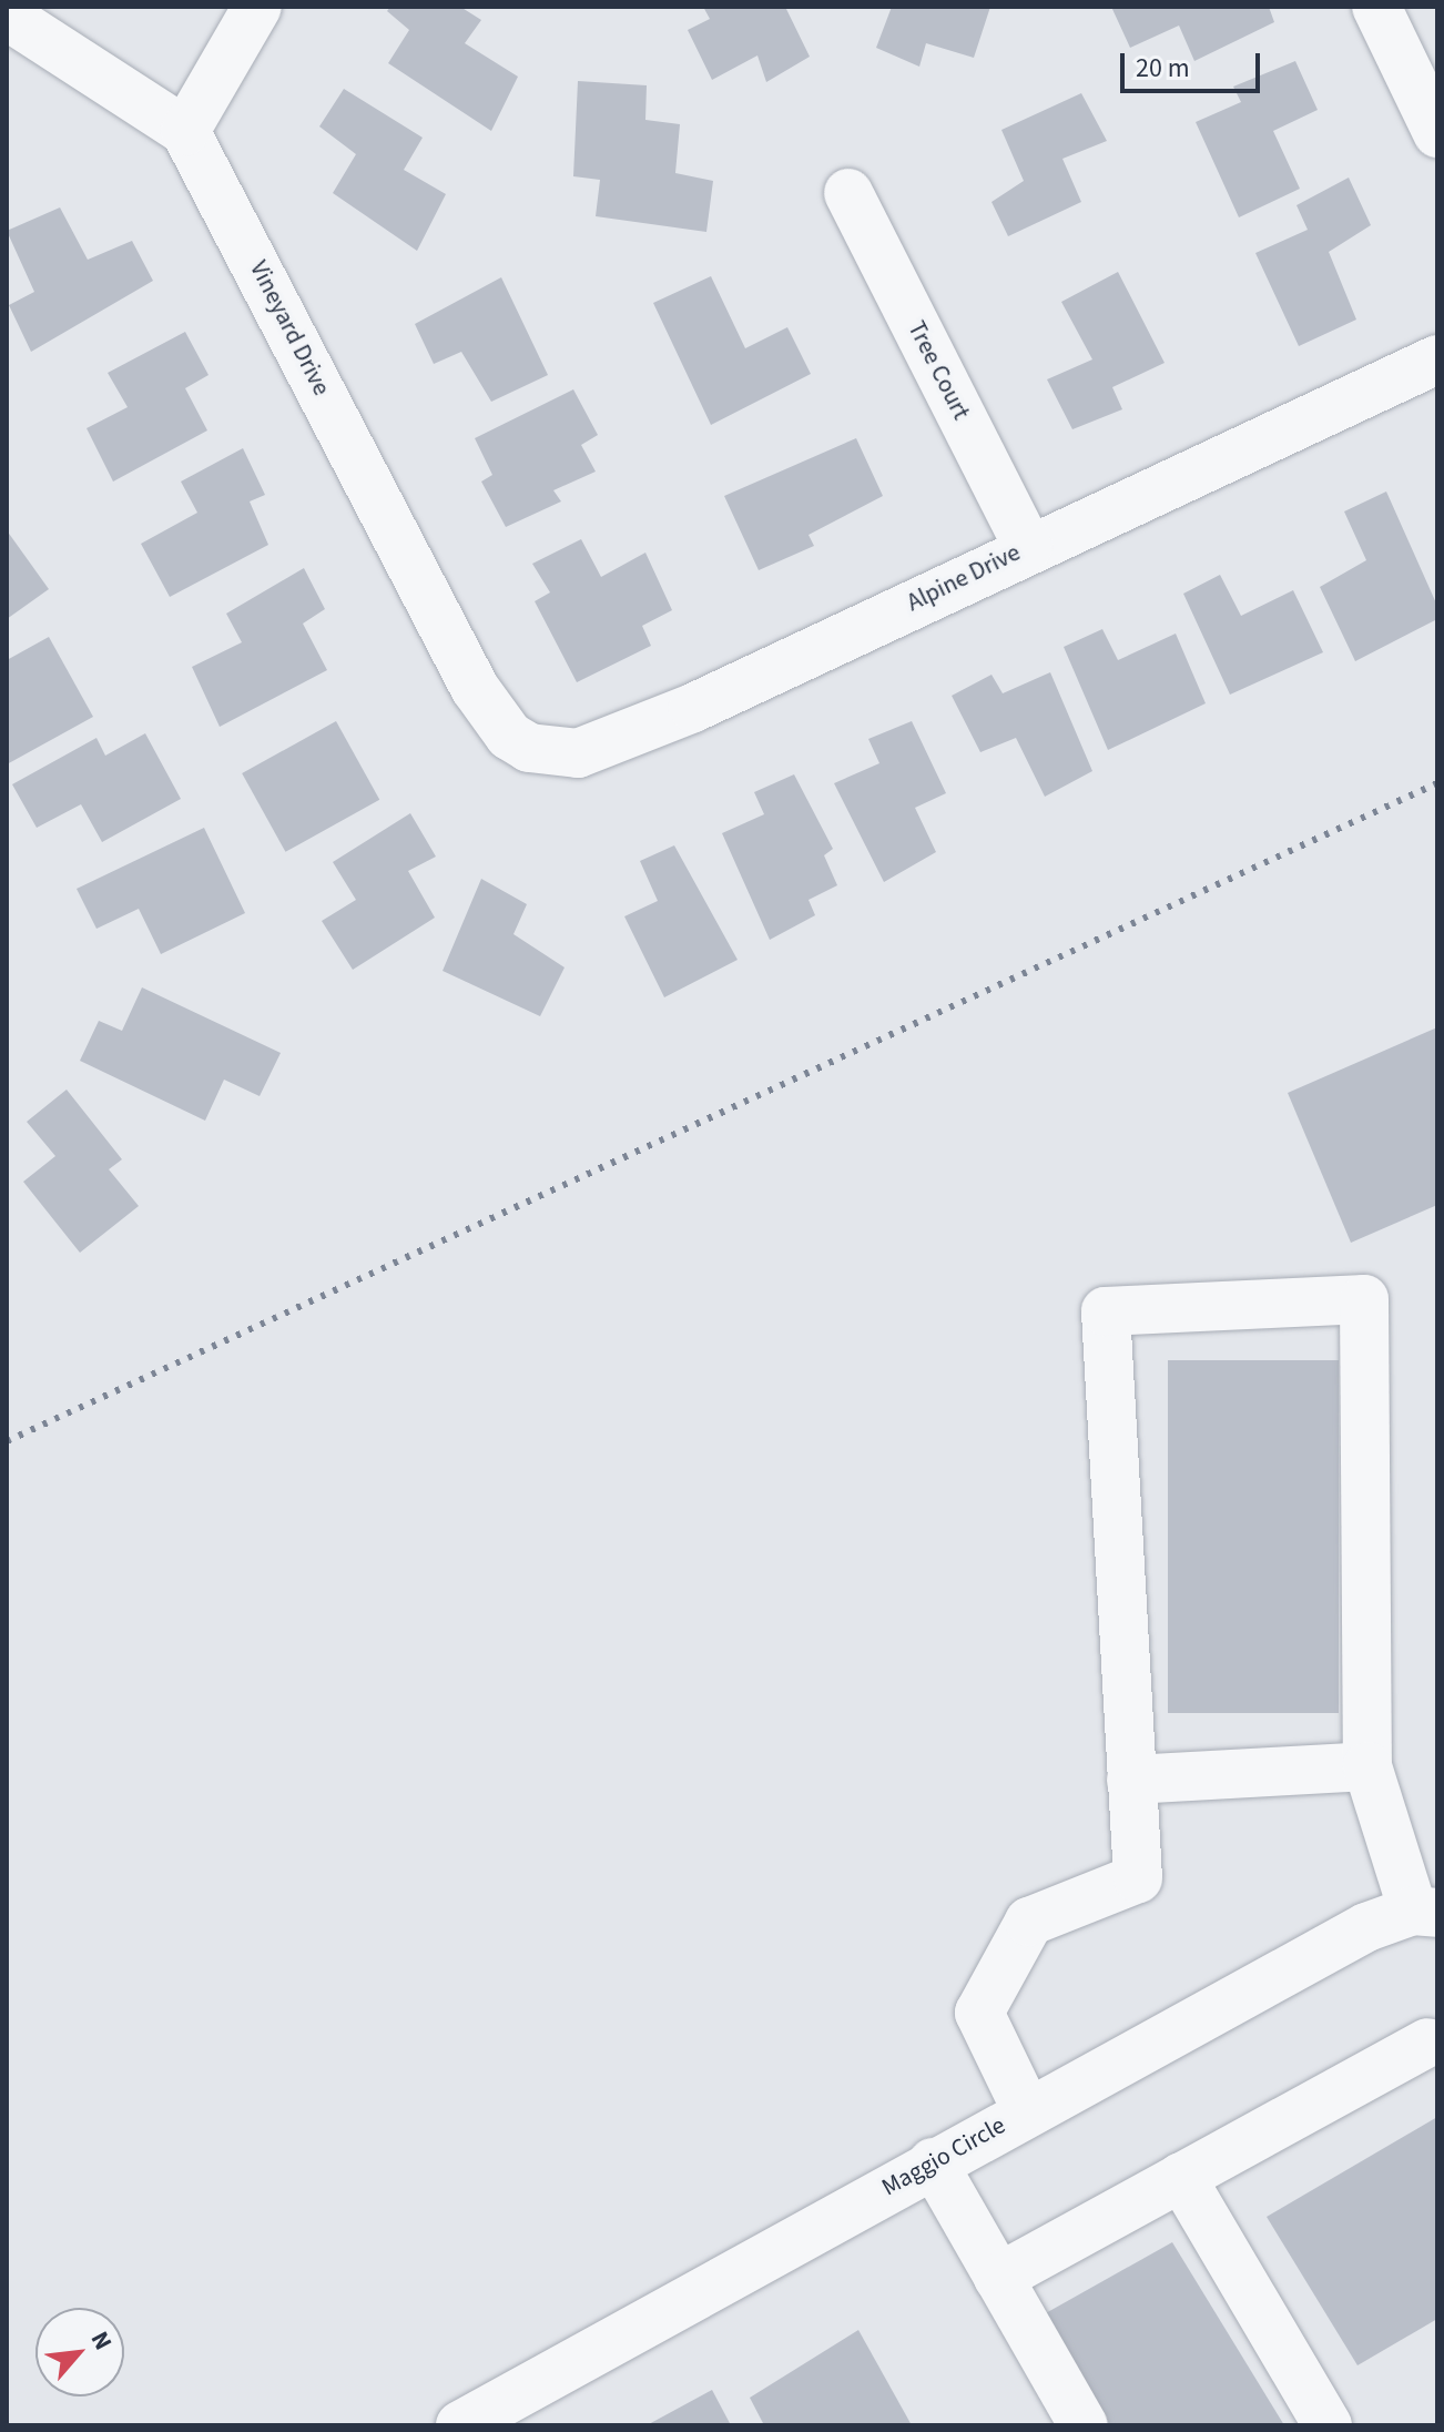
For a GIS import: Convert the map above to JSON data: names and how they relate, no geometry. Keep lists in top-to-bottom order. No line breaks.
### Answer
{"streets":{"street":["Vineyard Drive","Tree Court","Alpine Drive","Maggio Circle"]},"crossings":[["Vineyard Drive","Alpine Drive"],["Tree Court","Alpine Drive"]],"scale_bar":"20 m","north":"top right"}
